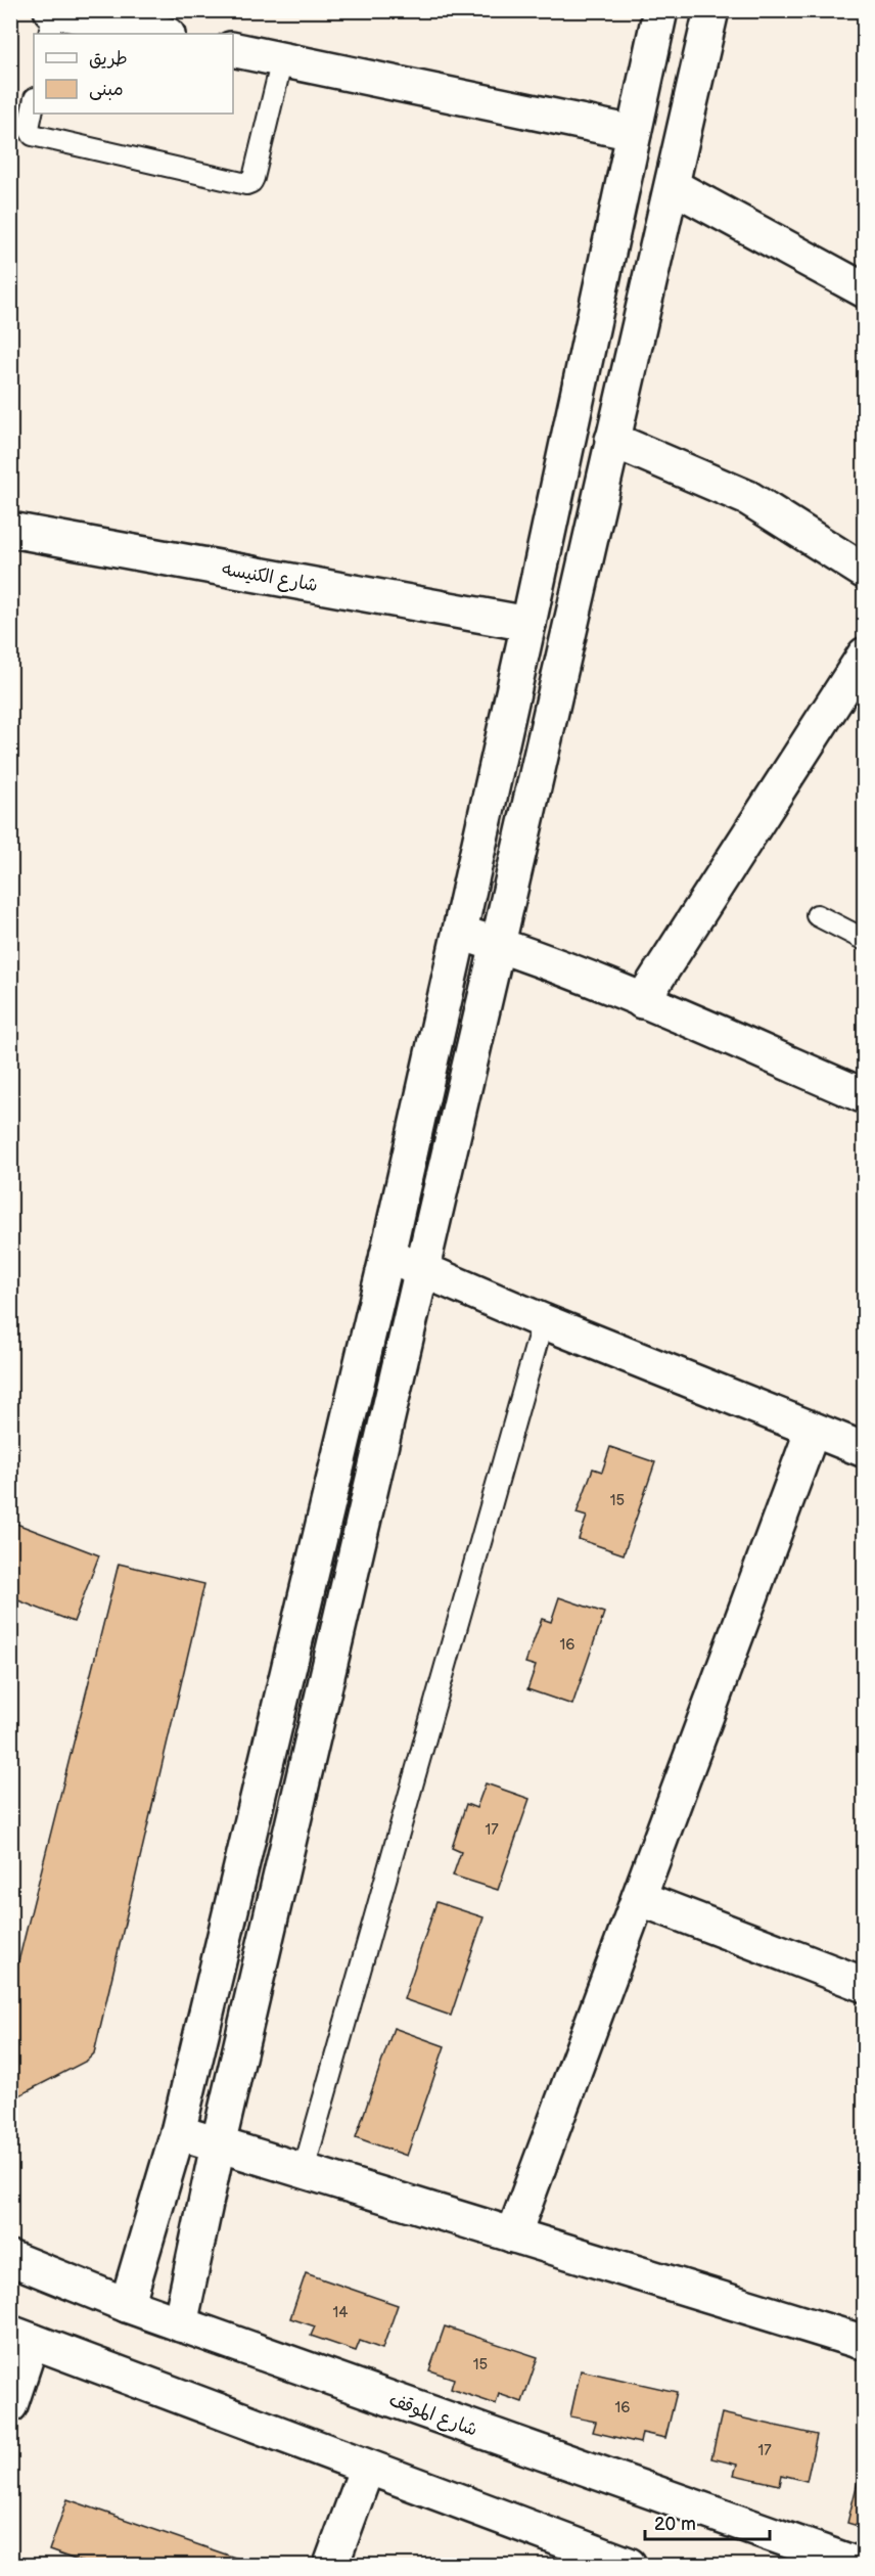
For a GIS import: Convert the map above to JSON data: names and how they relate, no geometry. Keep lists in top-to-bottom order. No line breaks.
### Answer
{"streets":{"street":["شارع الكنيسه","شارع الموقف"]},"house_numbers":["15","16","17","14","15","16","17"],"legend":["طريق","مبنى"],"scale_bar":"20 m"}
